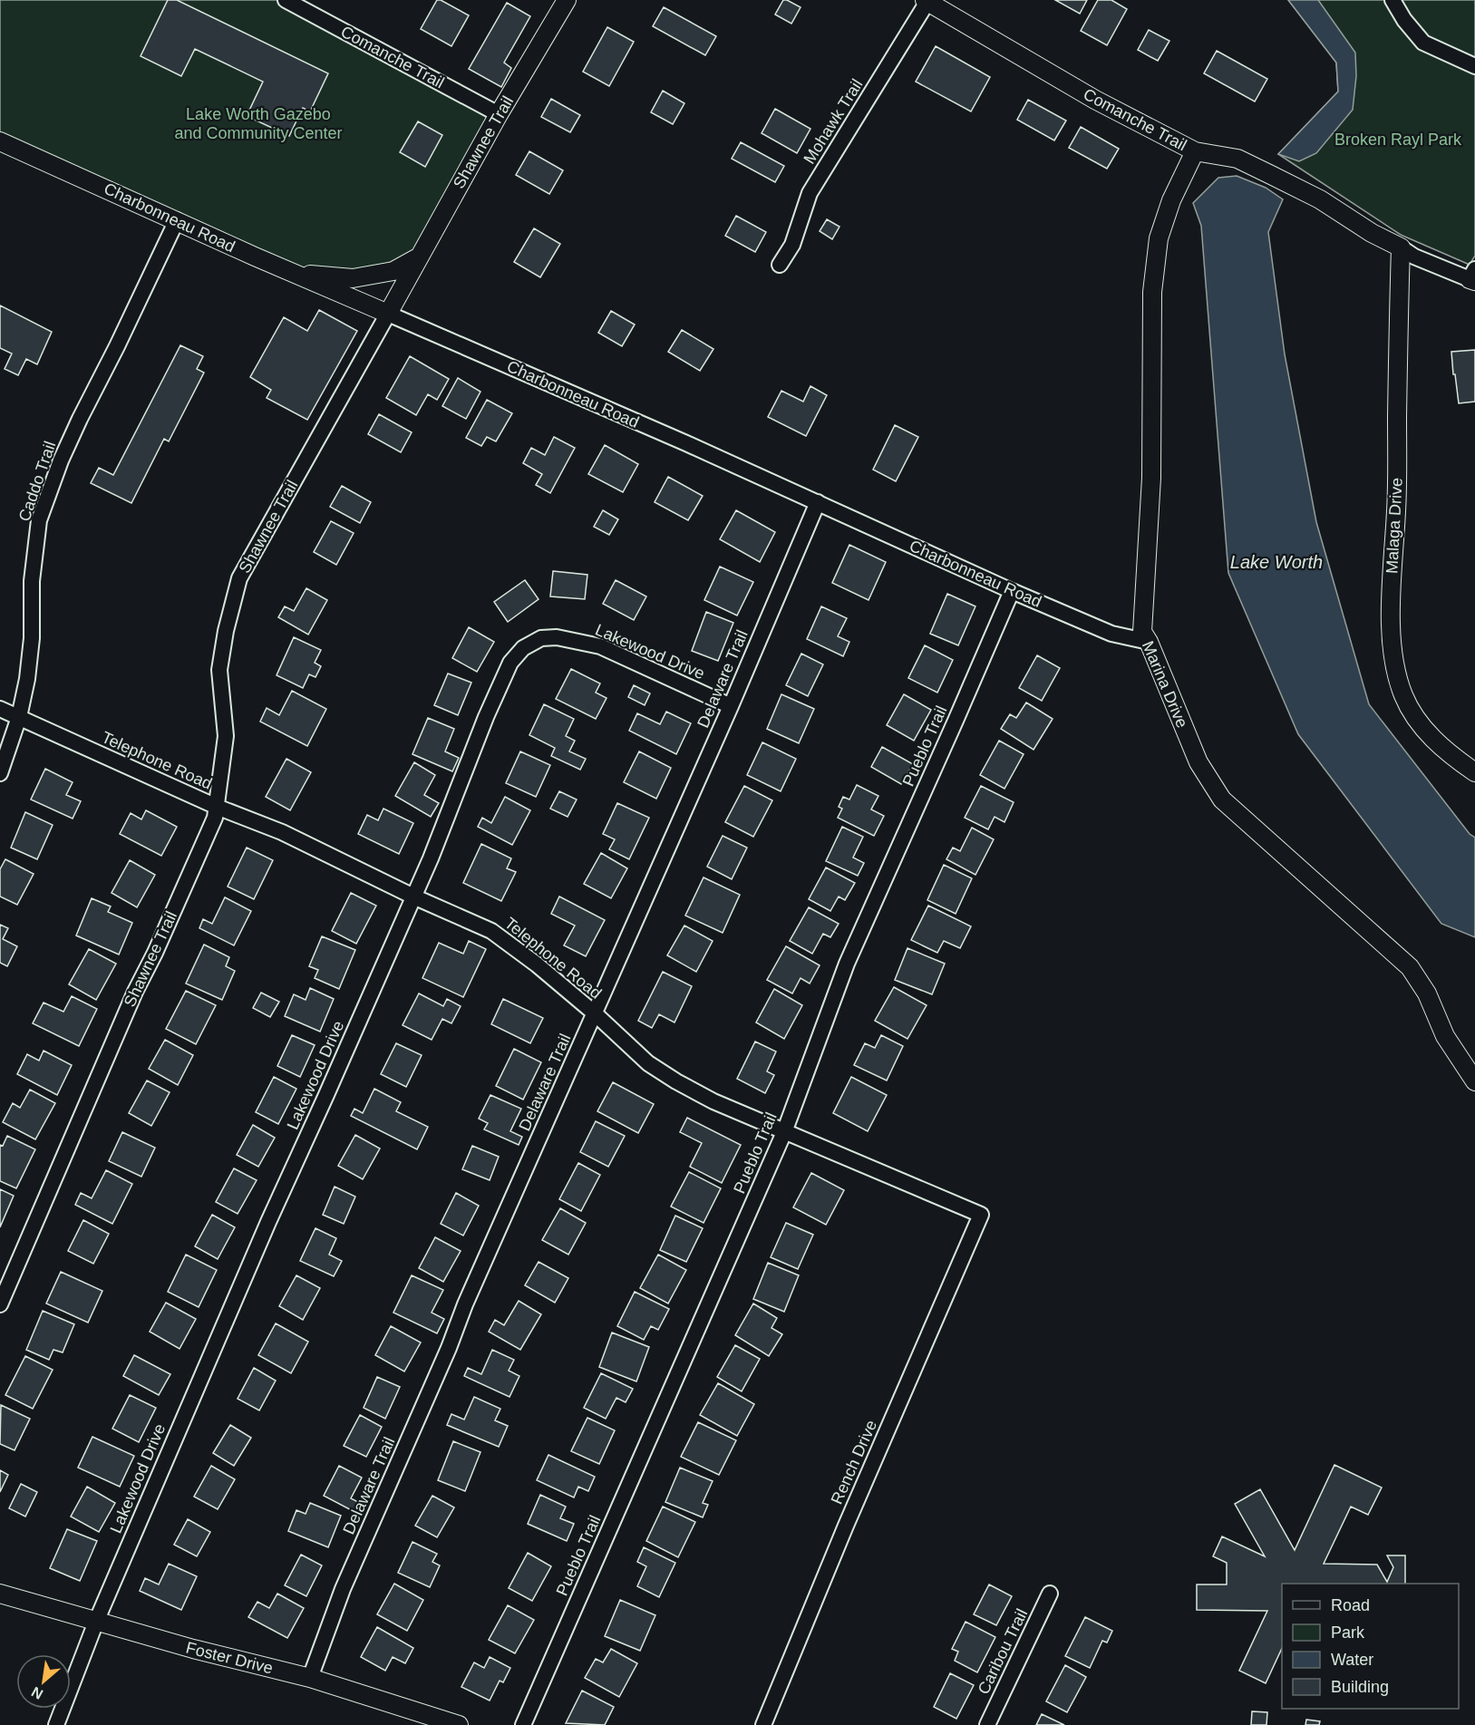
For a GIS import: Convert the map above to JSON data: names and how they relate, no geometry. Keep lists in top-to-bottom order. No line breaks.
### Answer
{"streets":{"street":["Comanche Trail","Mohawk Trail","Shawnee Trail","Charbonneau Road","Caddo Trail","Malaga Drive","Lakewood Drive","Delaware Trail","Marina Drive","Pueblo Trail","Telephone Road","Rench Drive","Caribou Trail","Foster Drive"]},"crossings":[["Comanche Trail","Mohawk Trail"],["Comanche Trail","Shawnee Trail"],["Comanche Trail","Malaga Drive"],["Comanche Trail","Marina Drive"],["Shawnee Trail","Charbonneau Road"],["Shawnee Trail","Telephone Road"],["Charbonneau Road","Caddo Trail"],["Charbonneau Road","Delaware Trail"],["Charbonneau Road","Marina Drive"],["Charbonneau Road","Pueblo Trail"],["Caddo Trail","Telephone Road"],["Lakewood Drive","Delaware Trail"],["Lakewood Drive","Telephone Road"],["Lakewood Drive","Foster Drive"],["Delaware Trail","Telephone Road"],["Delaware Trail","Foster Drive"],["Pueblo Trail","Telephone Road"],["Telephone Road","Rench Drive"]],"water":["Lake Worth"],"parks":["Lake Worth Gazebo and Community Center","Broken Rayl Park"],"legend":["Road","Park","Water","Building"],"north":"bottom left"}
